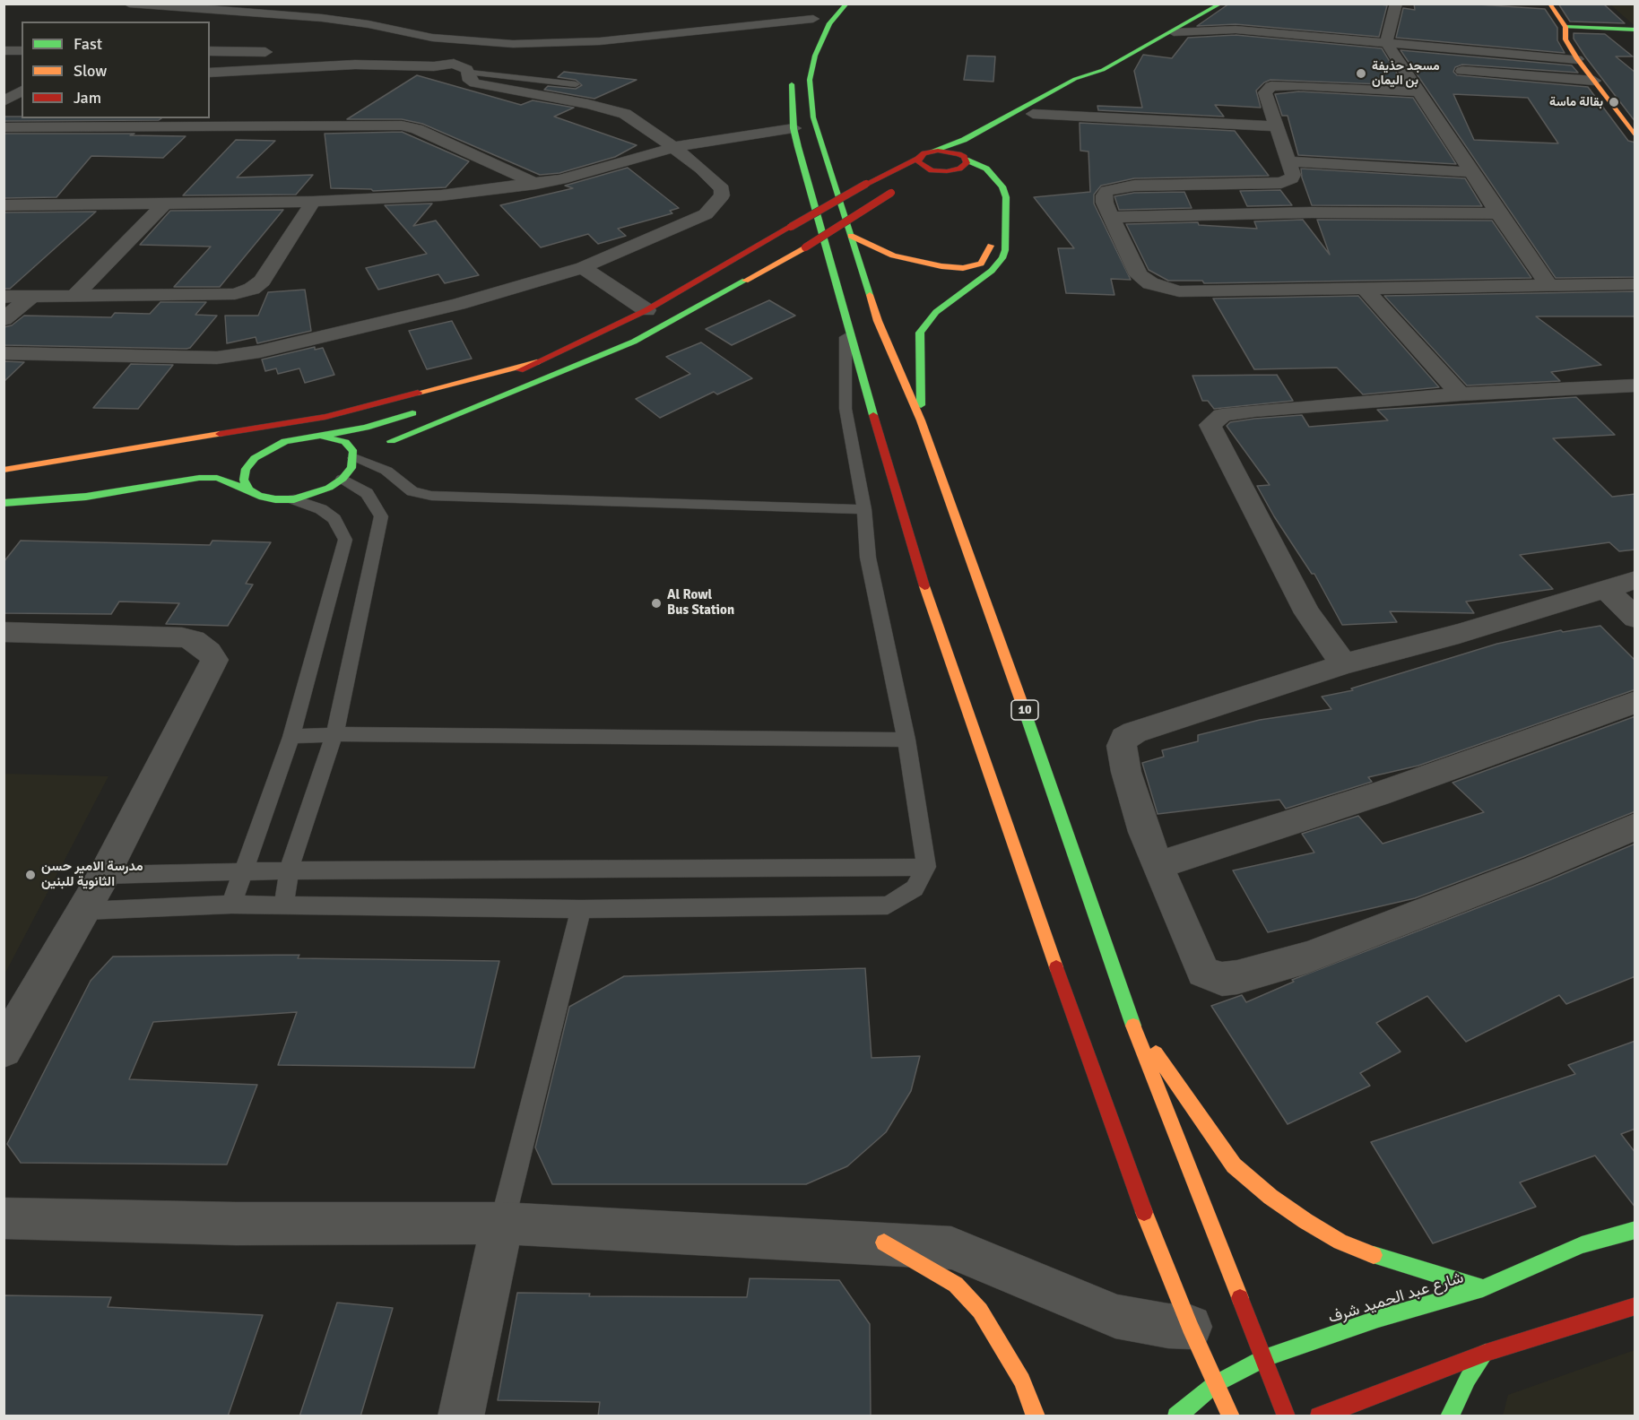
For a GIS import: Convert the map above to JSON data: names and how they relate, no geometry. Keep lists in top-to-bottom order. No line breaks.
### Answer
{"streets":{"main road":["10","شارع عبد الحميد شرف"]},"crossings":[["10","شارع عبد الحميد شرف"]],"places":["مسجد حذيفة بن اليمان","بقالة ماسة","Al Rowl Bus Station","مدرسة الامير حسن الثانوية للبنين"],"legend":["Fast","Slow","Jam"]}
